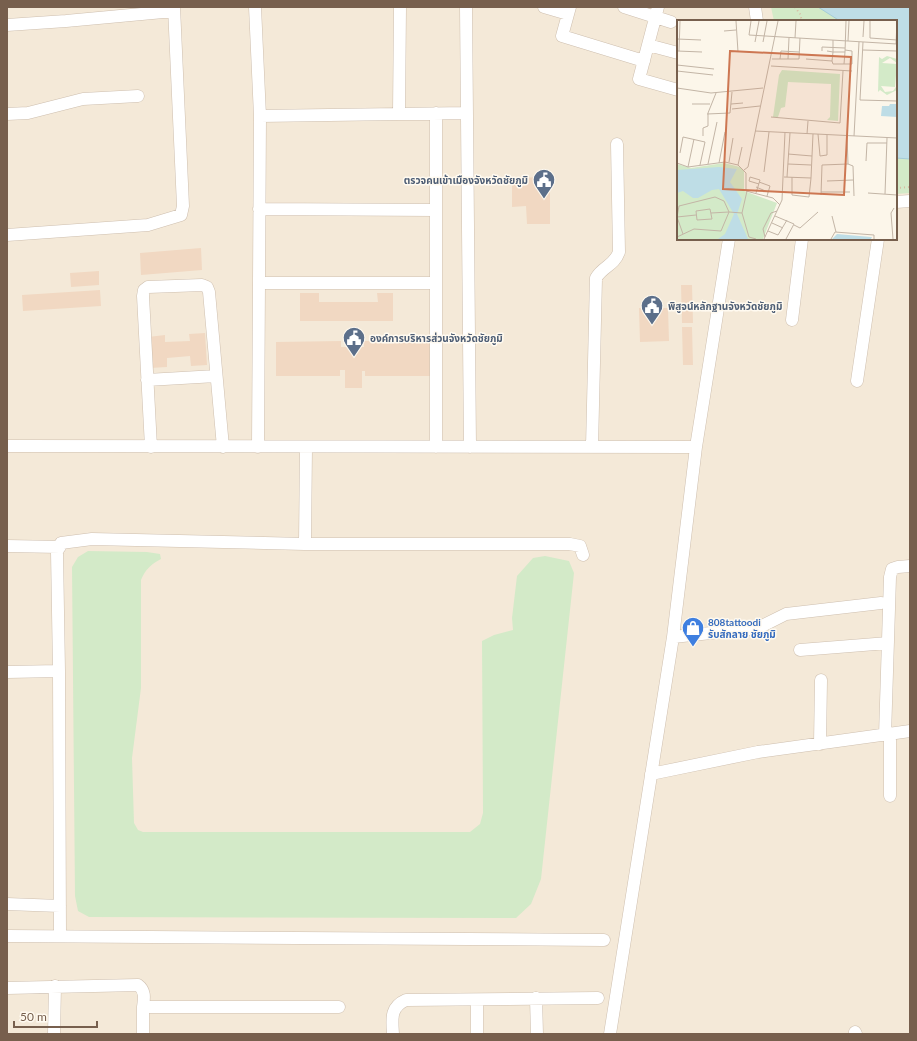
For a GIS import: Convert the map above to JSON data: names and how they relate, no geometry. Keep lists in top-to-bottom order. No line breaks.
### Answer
{"places":{"public building":["ตรวจคนเข้าเมืองจังหวัดชัยภูมิ","พิสูจน์หลักฐานจังหวัดชัยภูมิ","องค์การบริหารส่วนจังหวัดชัยภูมิ"],"shop":["808tattoodi รับสักลาย ชัยภูมิ"]},"scale_bar":"50 m"}
